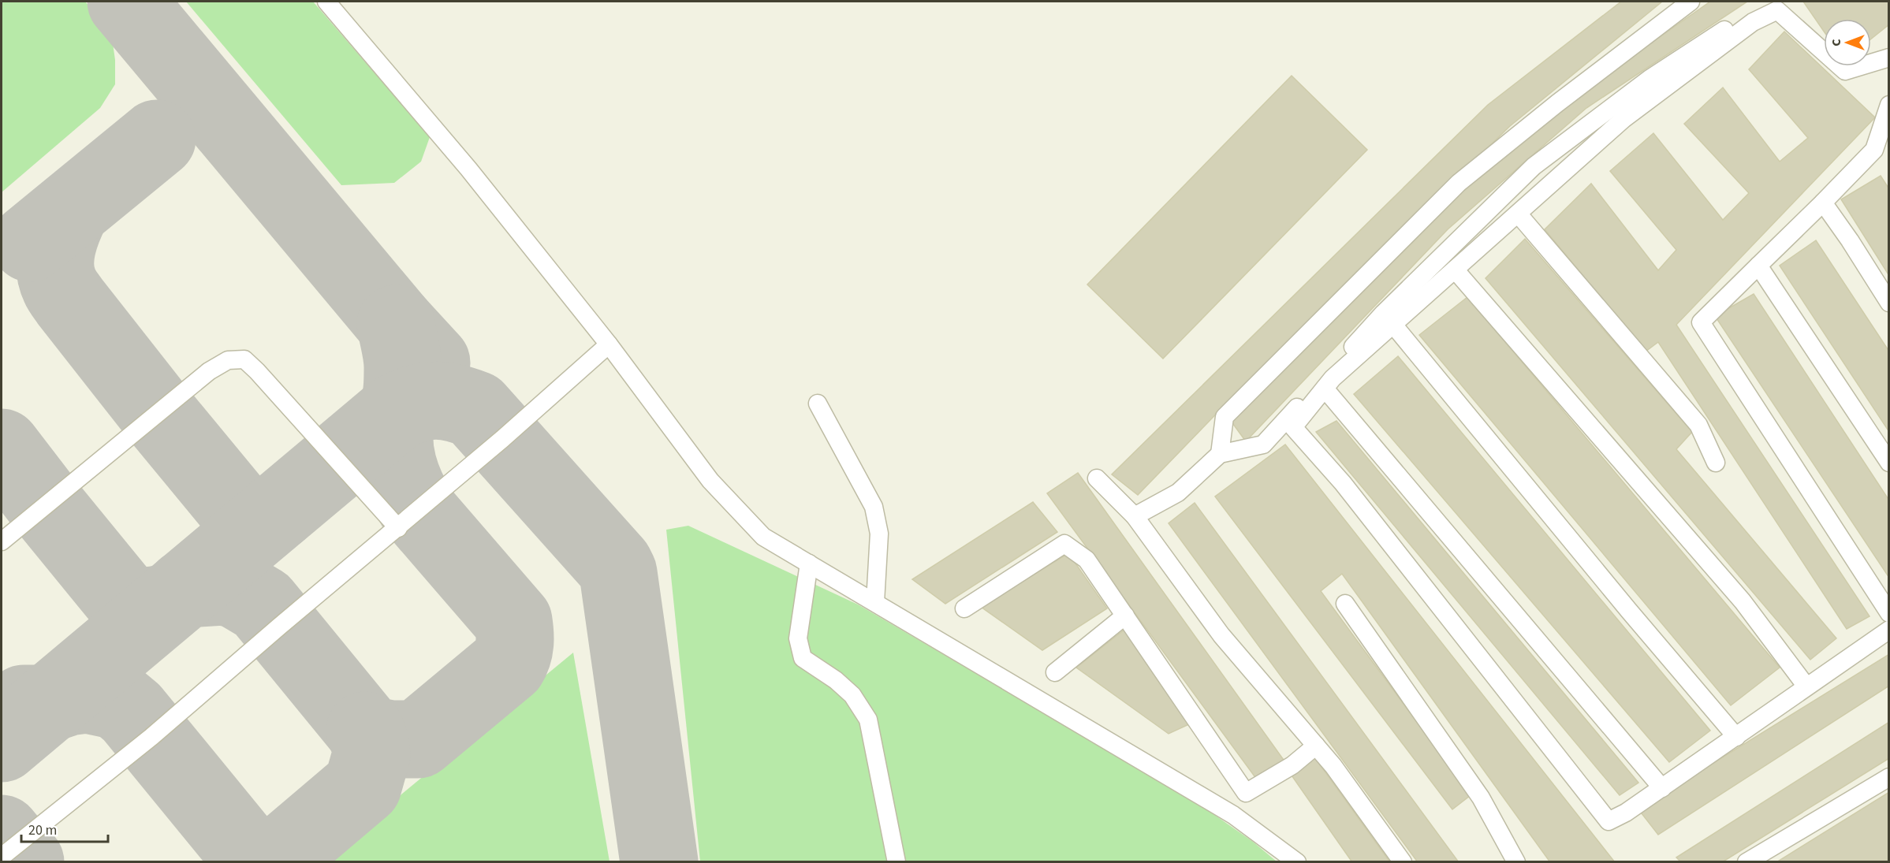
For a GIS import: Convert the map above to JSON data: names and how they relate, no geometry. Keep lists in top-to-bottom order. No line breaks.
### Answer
{"scale_bar":"20 m","north":"left"}
